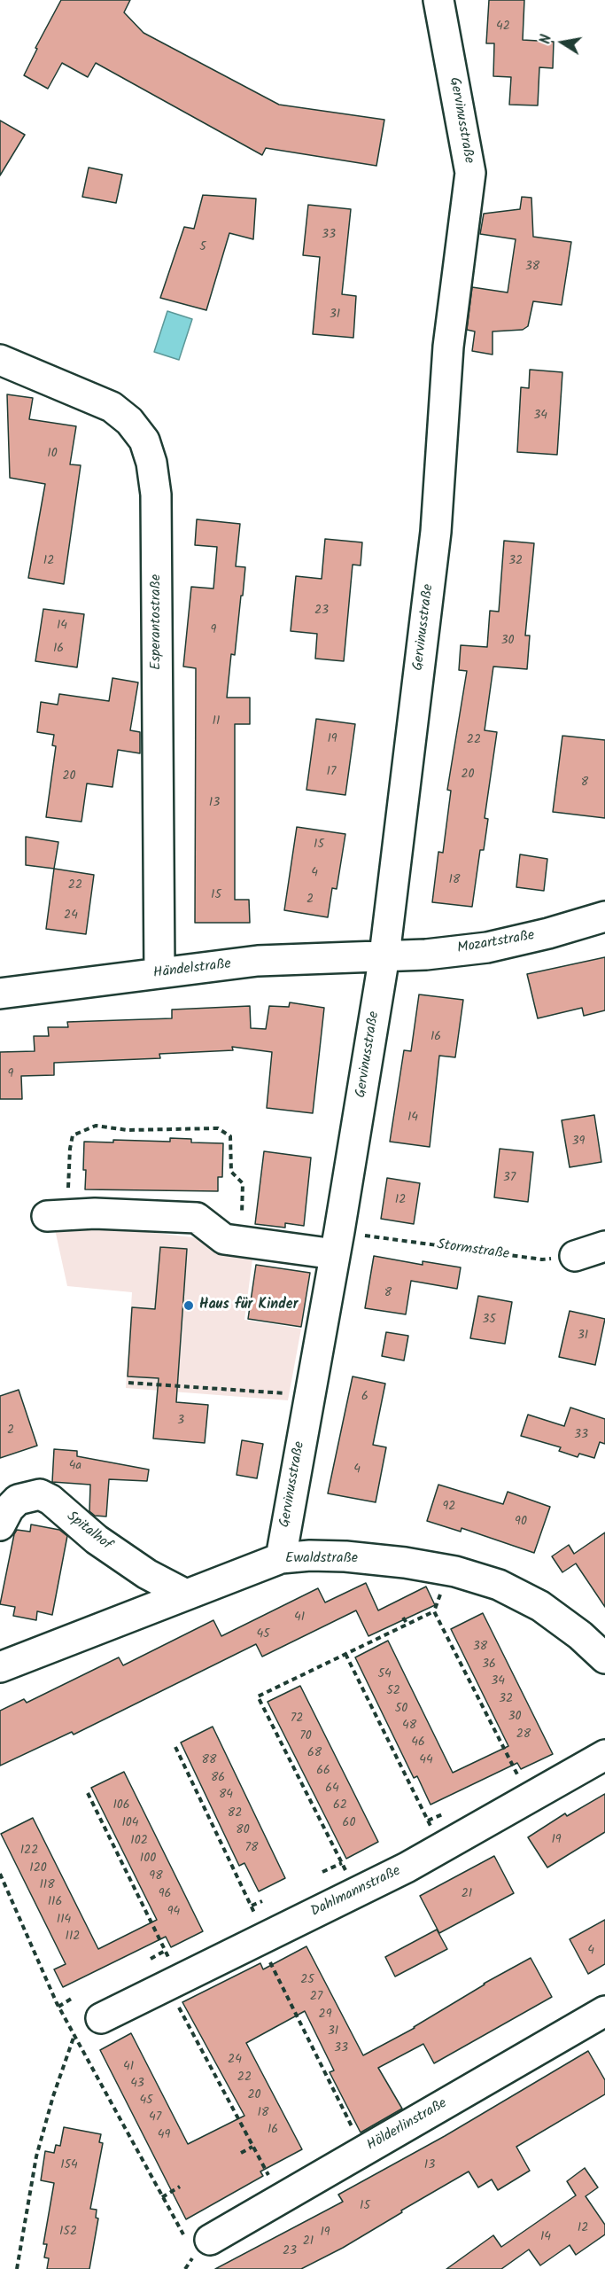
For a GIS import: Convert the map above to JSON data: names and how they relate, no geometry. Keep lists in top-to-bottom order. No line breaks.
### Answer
{"streets":{"street":["Gervinusstraße","Esperantostraße","Mozartstraße","Händelstraße","Spitalhof","Ewaldstraße","Dahlmannstraße","Hölderlinstraße"],"path":["Stormstraße"]},"crossings":[["Gervinusstraße","Mozartstraße"],["Gervinusstraße","Händelstraße"],["Gervinusstraße","Stormstraße"],["Gervinusstraße","Ewaldstraße"],["Esperantostraße","Händelstraße"],["Mozartstraße","Händelstraße"],["Spitalhof","Ewaldstraße"]],"places":["Haus für Kinder"],"house_numbers":["42","33","5","38","31","34","10","12","32","23","14","9","30","16","11","19","22","17","20","20","8","13","15","4","18","22","15","2","24","16","9","14","39","37","12","8","35","31","6","3","2","33","4a","4","92","90","41","45","38","36","54","34","52","32","50","30","72","48","28","70","46","68","88","44","66","86","64","84","106","62","82","104","60","80","19","102","78","122","100","120","98","118","96","21","116","94","114","112","4","25","27","29","31","33","24","41","22","43","20","45","18","47","16","49","154","13","15","12","152","19","14","21","23"],"north":"left"}
